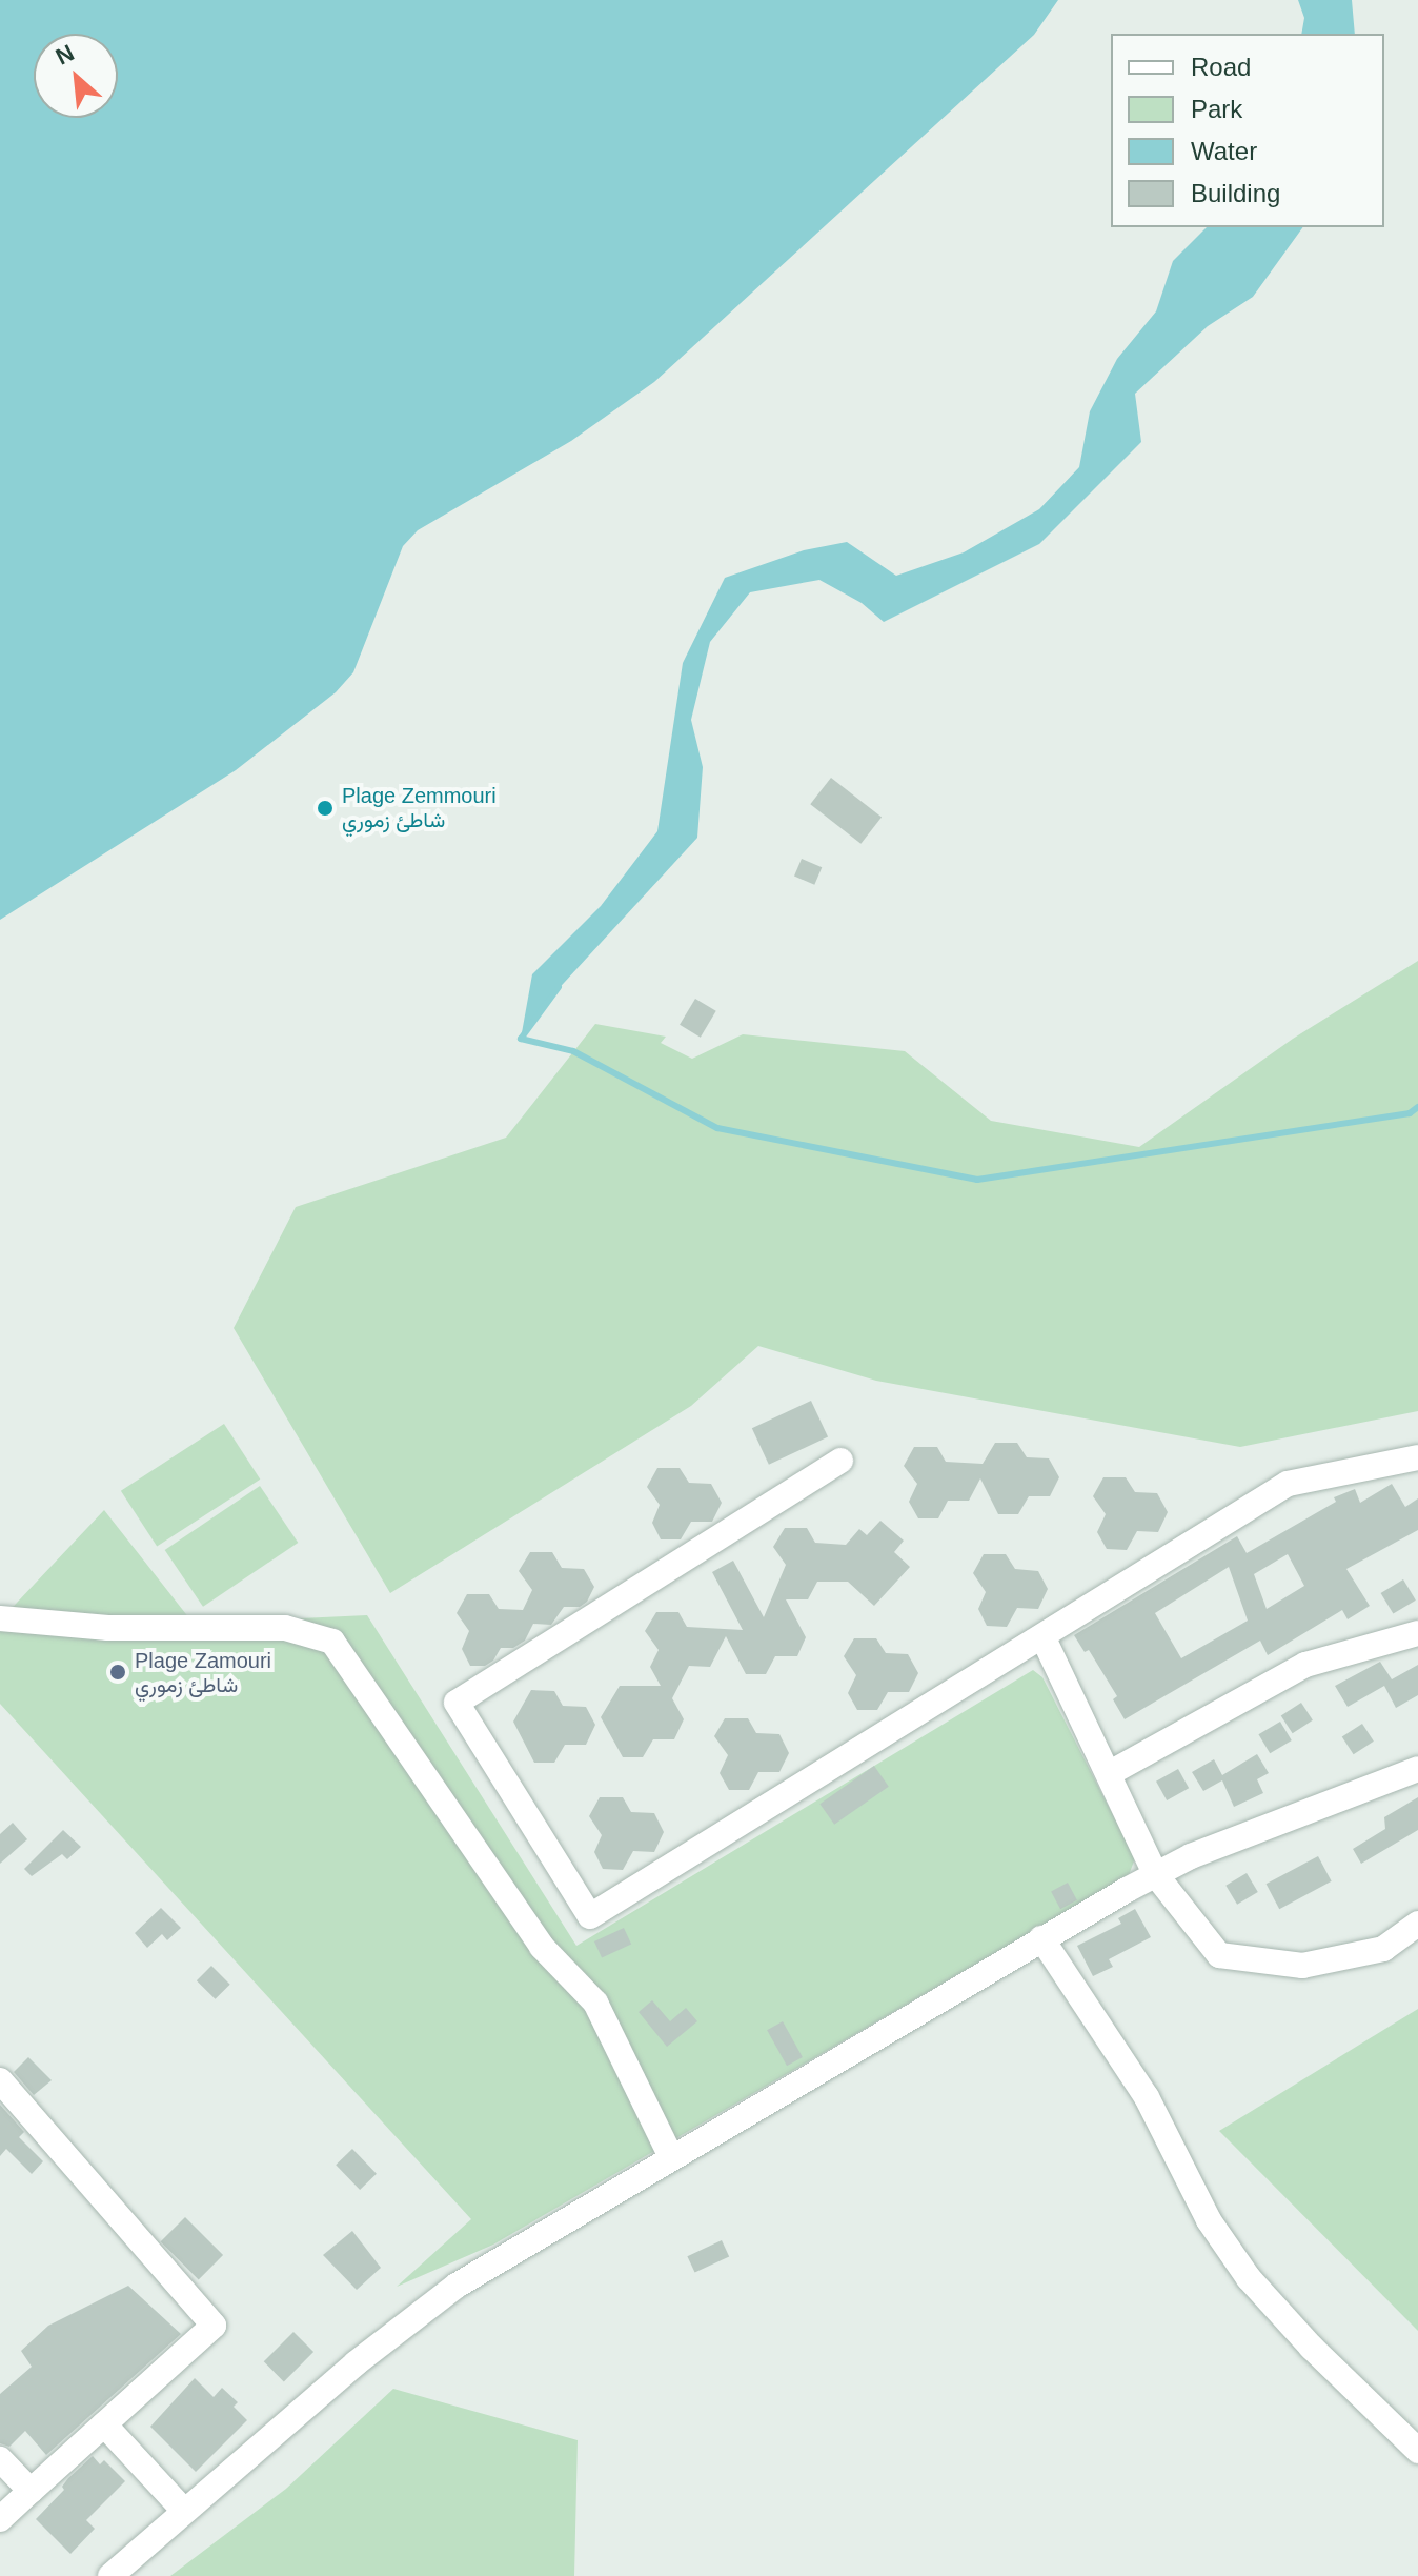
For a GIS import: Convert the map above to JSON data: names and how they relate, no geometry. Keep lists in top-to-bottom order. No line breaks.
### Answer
{"places":["Plage Zemmouri شاطئ زموري","Plage Zamouri شاطئ زموري"],"legend":["Road","Park","Water","Building"],"north":"top left"}
